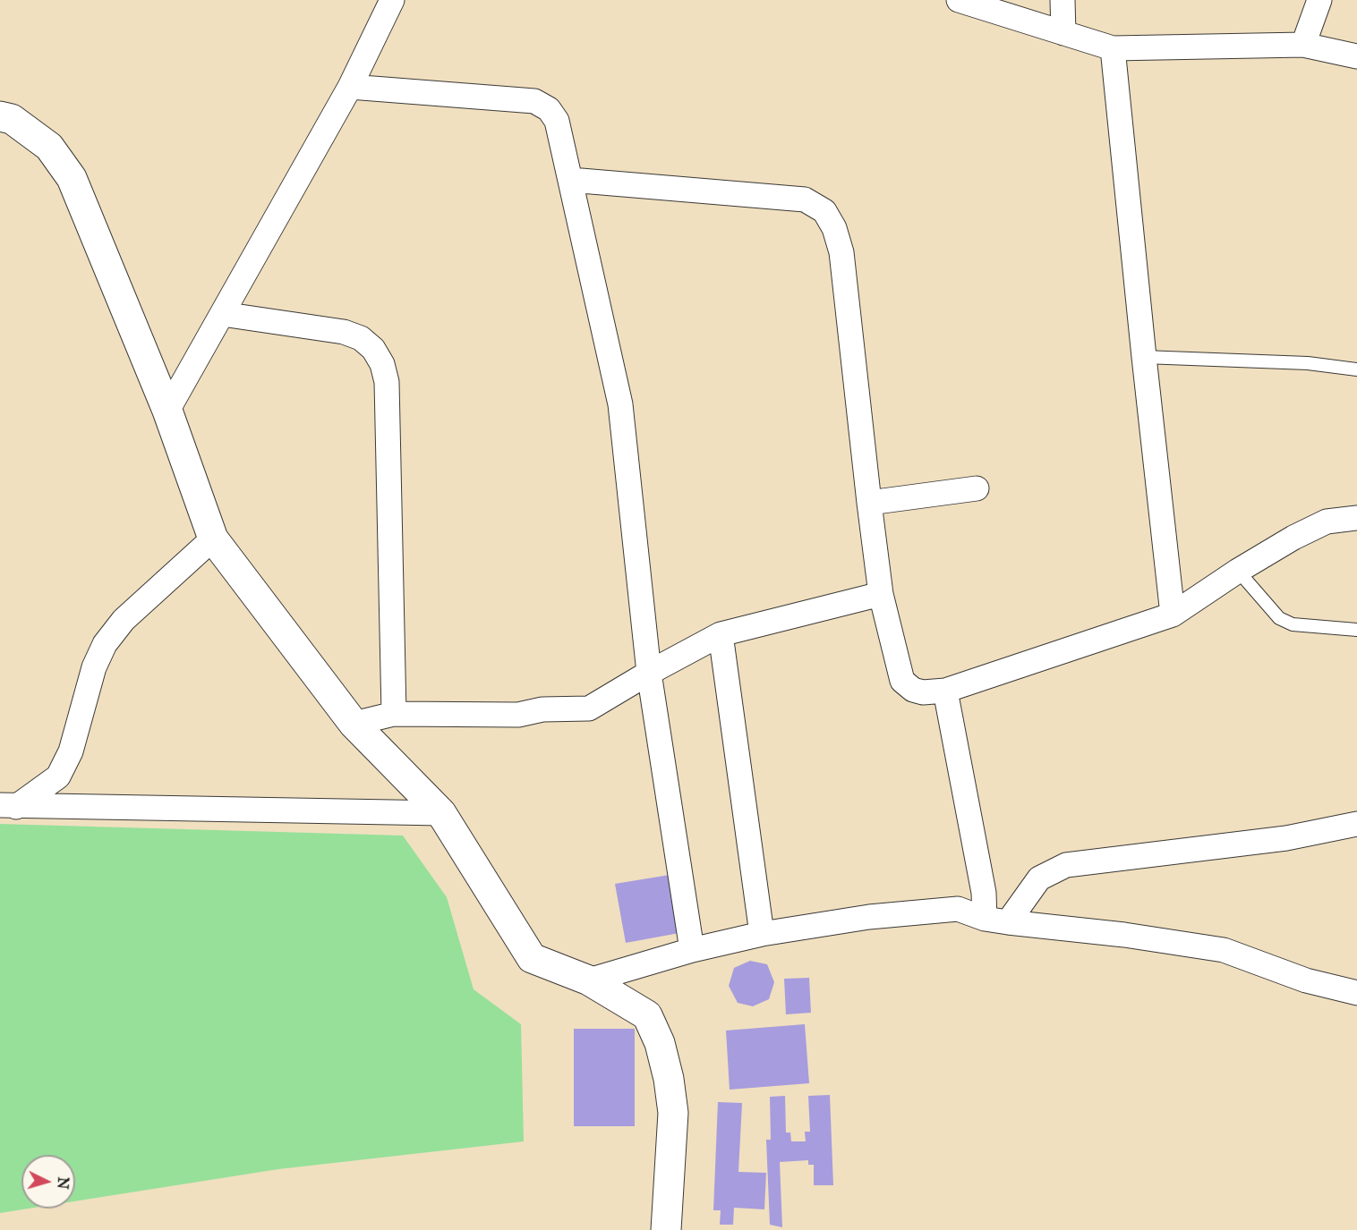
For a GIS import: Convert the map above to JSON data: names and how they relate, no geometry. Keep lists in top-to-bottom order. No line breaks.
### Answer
{"north":"right"}
